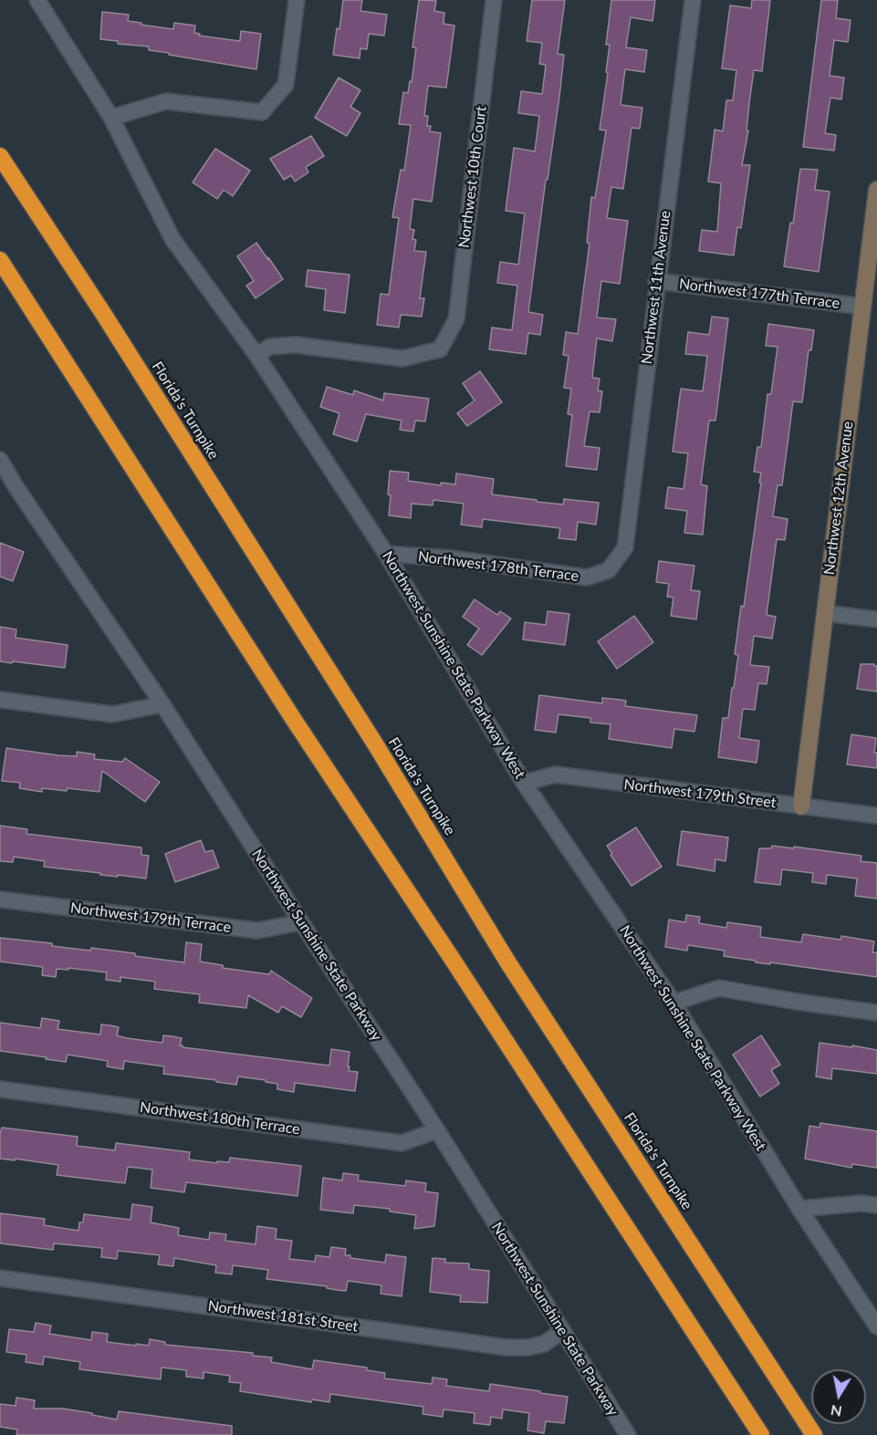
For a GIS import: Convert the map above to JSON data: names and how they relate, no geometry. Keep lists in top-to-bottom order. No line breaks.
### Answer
{"streets":{"highway":["Florida's Turnpike"],"street":["Northwest 10th Court","Northwest 11th Avenue","Northwest 177th Terrace","Northwest 12th Avenue","Northwest 178th Terrace","Northwest Sunshine State Parkway West","Northwest 179th Street","Northwest 179th Terrace","Northwest Sunshine State Parkway","Northwest 180th Terrace","Northwest 181st Street"]},"crossings":[["Northwest 10th Court","Northwest Sunshine State Parkway West"],["Northwest 11th Avenue","Northwest 177th Terrace"],["Northwest 11th Avenue","Northwest 178th Terrace"],["Northwest 177th Terrace","Northwest 12th Avenue"],["Northwest 12th Avenue","Northwest 179th Street"],["Northwest 178th Terrace","Northwest Sunshine State Parkway West"],["Northwest Sunshine State Parkway West","Northwest 179th Street"],["Northwest 179th Terrace","Northwest Sunshine State Parkway"],["Northwest Sunshine State Parkway","Northwest 180th Terrace"],["Northwest Sunshine State Parkway","Northwest 181st Street"]],"north":"bottom"}
